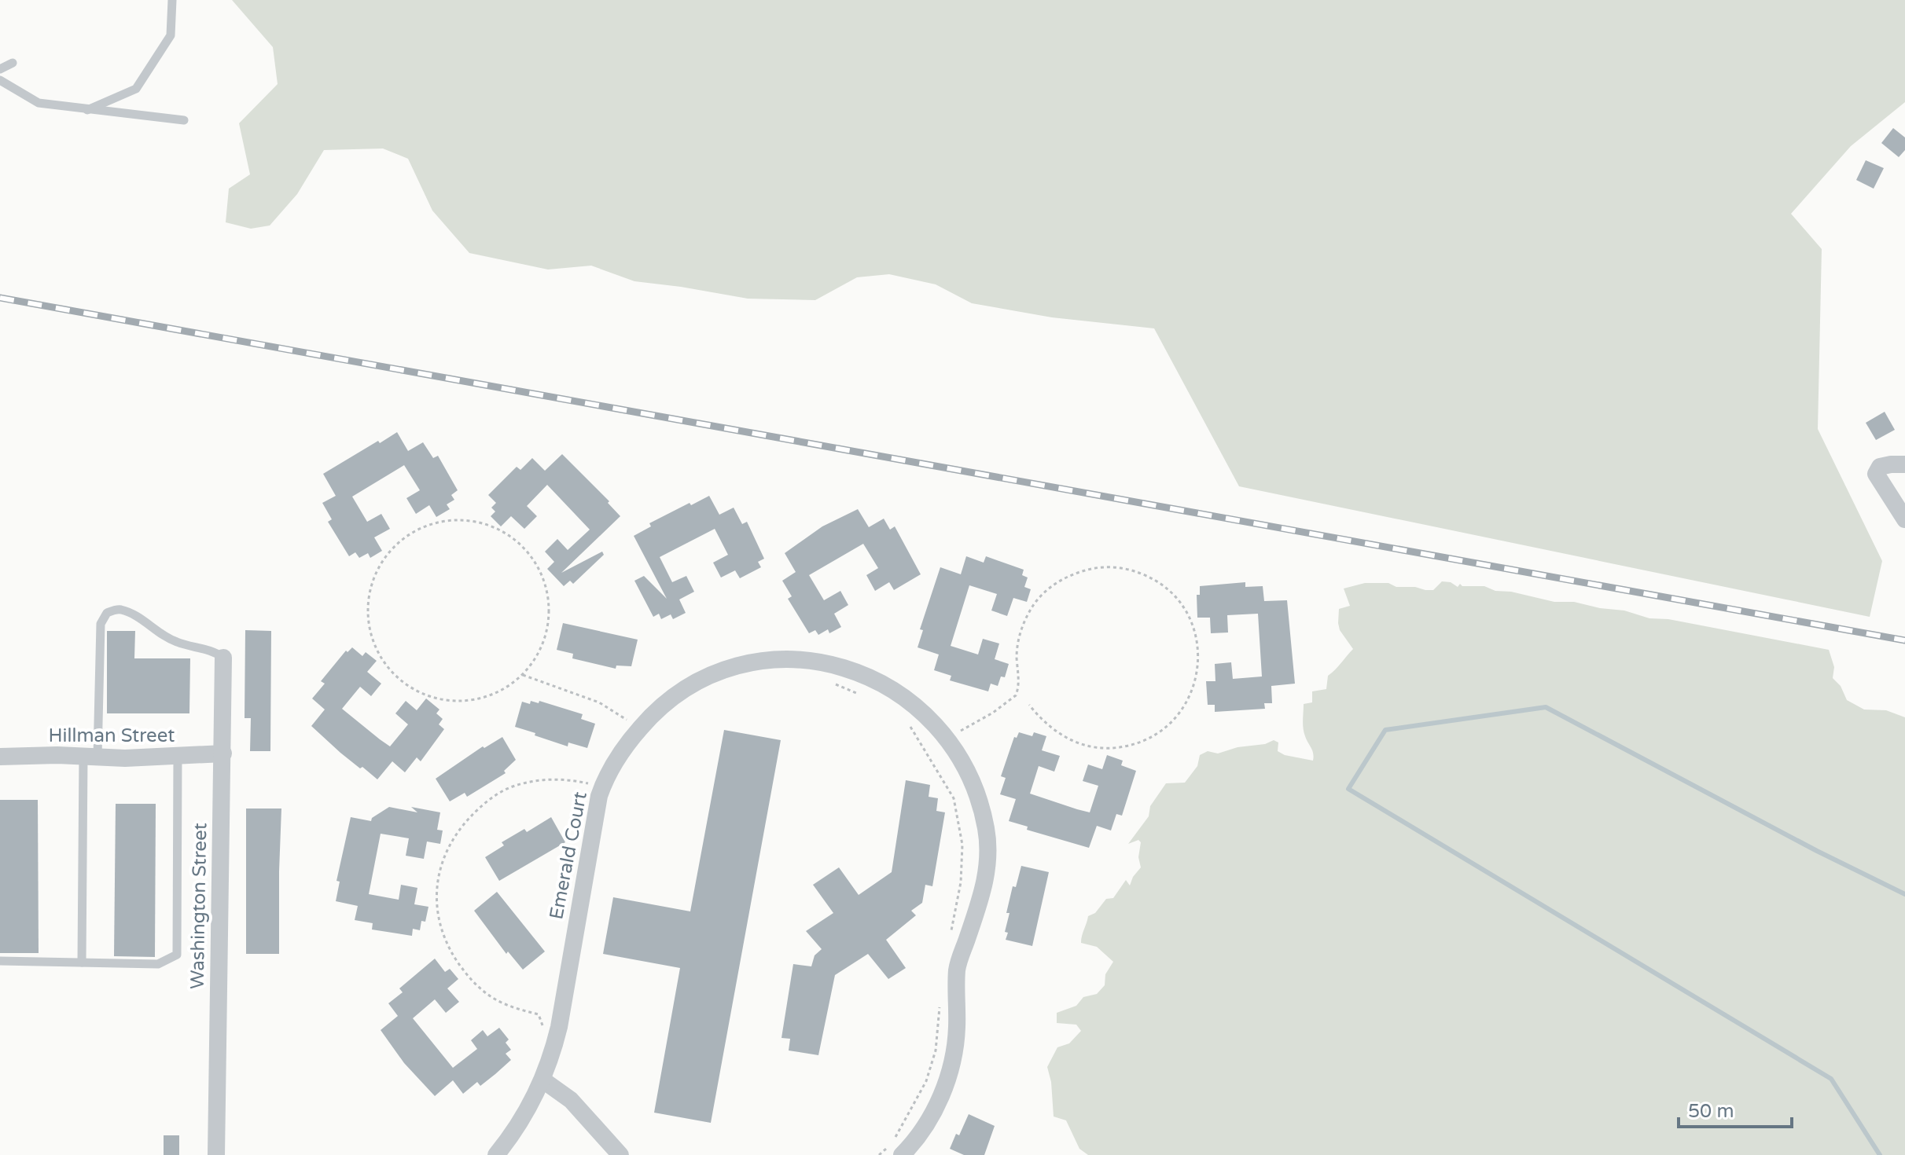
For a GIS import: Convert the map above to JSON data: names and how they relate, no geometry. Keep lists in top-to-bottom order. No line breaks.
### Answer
{"streets":{"street":["Hillman Street","Emerald Court","Washington Street"]},"crossings":[["Hillman Street","Washington Street"]],"scale_bar":"50 m"}
